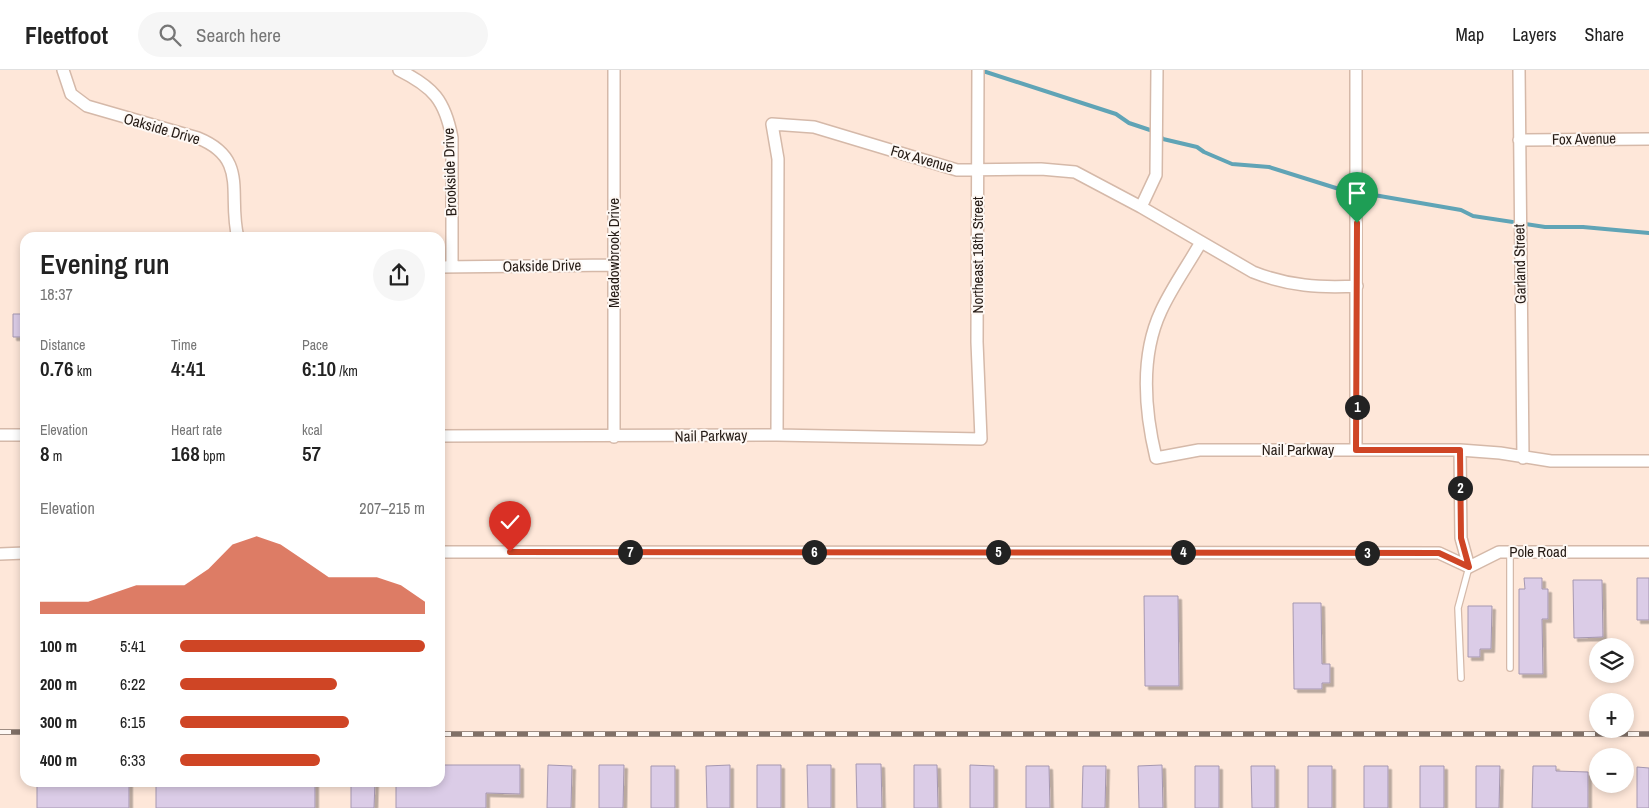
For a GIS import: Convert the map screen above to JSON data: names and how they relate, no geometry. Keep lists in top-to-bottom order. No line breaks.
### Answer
{"streets":{"street":["Oakside Drive","Fox Avenue","Brookside Drive","Meadowbrook Drive","Northeast 18th Street","Garland Street","Nail Parkway","Pole Road"]},"crossings":[["Oakside Drive","Brookside Drive"],["Oakside Drive","Meadowbrook Drive"],["Fox Avenue","Northeast 18th Street"],["Fox Avenue","Garland Street"],["Fox Avenue","Nail Parkway"],["Meadowbrook Drive","Nail Parkway"],["Northeast 18th Street","Nail Parkway"],["Garland Street","Nail Parkway"]],"page":{"header":"Fleetfoot","search":"Search here","nav":["Map","Layers","Share"],"heading":["Evening run","18:37"],"stats":[["Distance","0.76 km"],["Time","4:41"],["Pace","6:10 /km"],["Elevation","8 m"],["Heart rate","168 bpm"],["kcal","57"]],"pins":["1","2","4","5","6","7","3"],"chart":["Elevation","207–215 m"],"list":[{"name":"100 m","note":"5:41"},{"name":"200 m","note":"6:22"},{"name":"300 m","note":"6:15"},{"name":"400 m","note":"6:33"}],"map_buttons":["+","−"]}}
